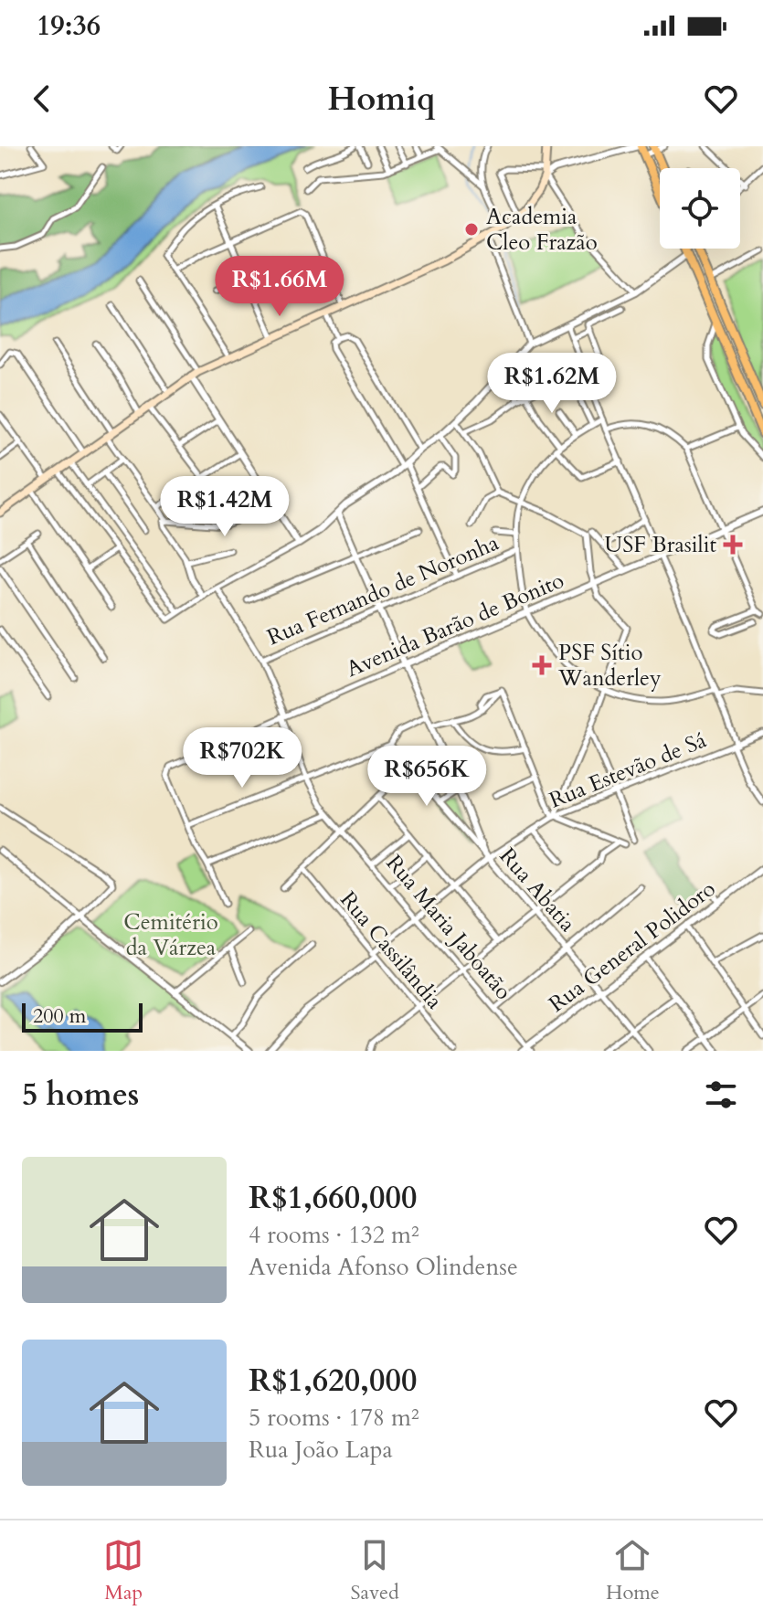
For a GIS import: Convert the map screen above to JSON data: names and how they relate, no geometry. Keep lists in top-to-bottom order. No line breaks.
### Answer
{"streets":{"street":["Rua Fernando de Noronha","Avenida Barão de Bonito","Rua Estevão de Sá","Rua Abatia","Rua Maria Jaboatão","Rua General Polidoro","Rua Cassilândia"]},"crossings":[["Rua Fernando de Noronha","Rua Maria Jaboatão"],["Avenida Barão de Bonito","Rua Maria Jaboatão"],["Rua Estevão de Sá","Rua Abatia"],["Rua Estevão de Sá","Rua Maria Jaboatão"],["Rua Estevão de Sá","Rua Cassilândia"],["Rua Abatia","Rua General Polidoro"],["Rua Maria Jaboatão","Rua General Polidoro"]],"parks":["Cemitério da Várzea"],"places":{"other":["Academia Cleo Frazão"],"health":["USF Brasilit","PSF Sítio Wanderley"]},"scale_bar":"200 m","page":{"status":"19:36","header":"Homiq","price":["R$1.66M","R$1.62M","R$1.42M","R$702K","R$656K"],"scale":"200 m","heading":"5 homes","list":[{"name":"R$1,660,000","note":"4 rooms · 132 m² · Avenida Afonso Olindense"},{"name":"R$1,620,000","note":"5 rooms · 178 m² · Rua João Lapa"}],"tabs":["Map","Saved","Home"]}}
